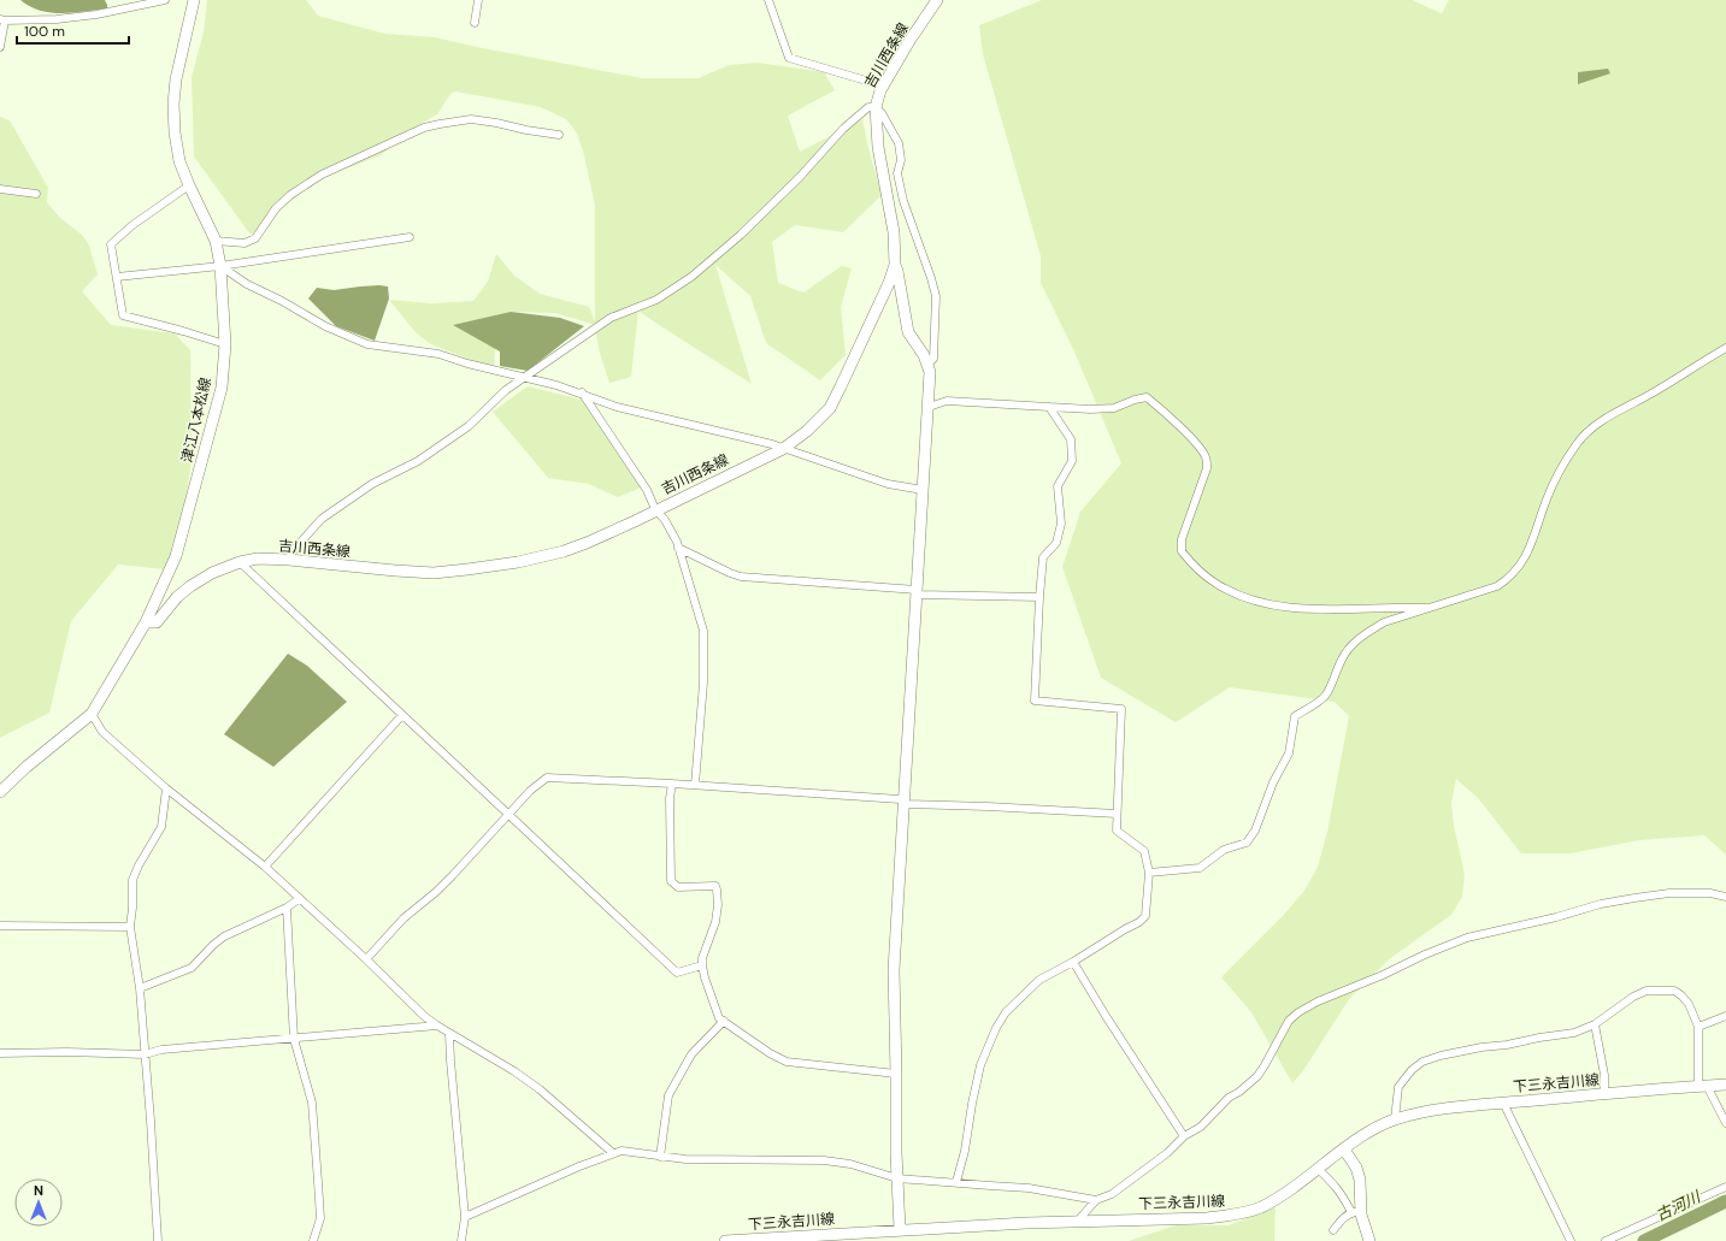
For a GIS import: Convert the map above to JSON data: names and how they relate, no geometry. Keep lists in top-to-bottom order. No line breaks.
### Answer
{"streets":{"main road":["吉川西条線","津江八本松線","下三永吉川線"]},"crossings":[["吉川西条線","津江八本松線"]],"water":["古河川"],"scale_bar":"100 m","north":"top"}
